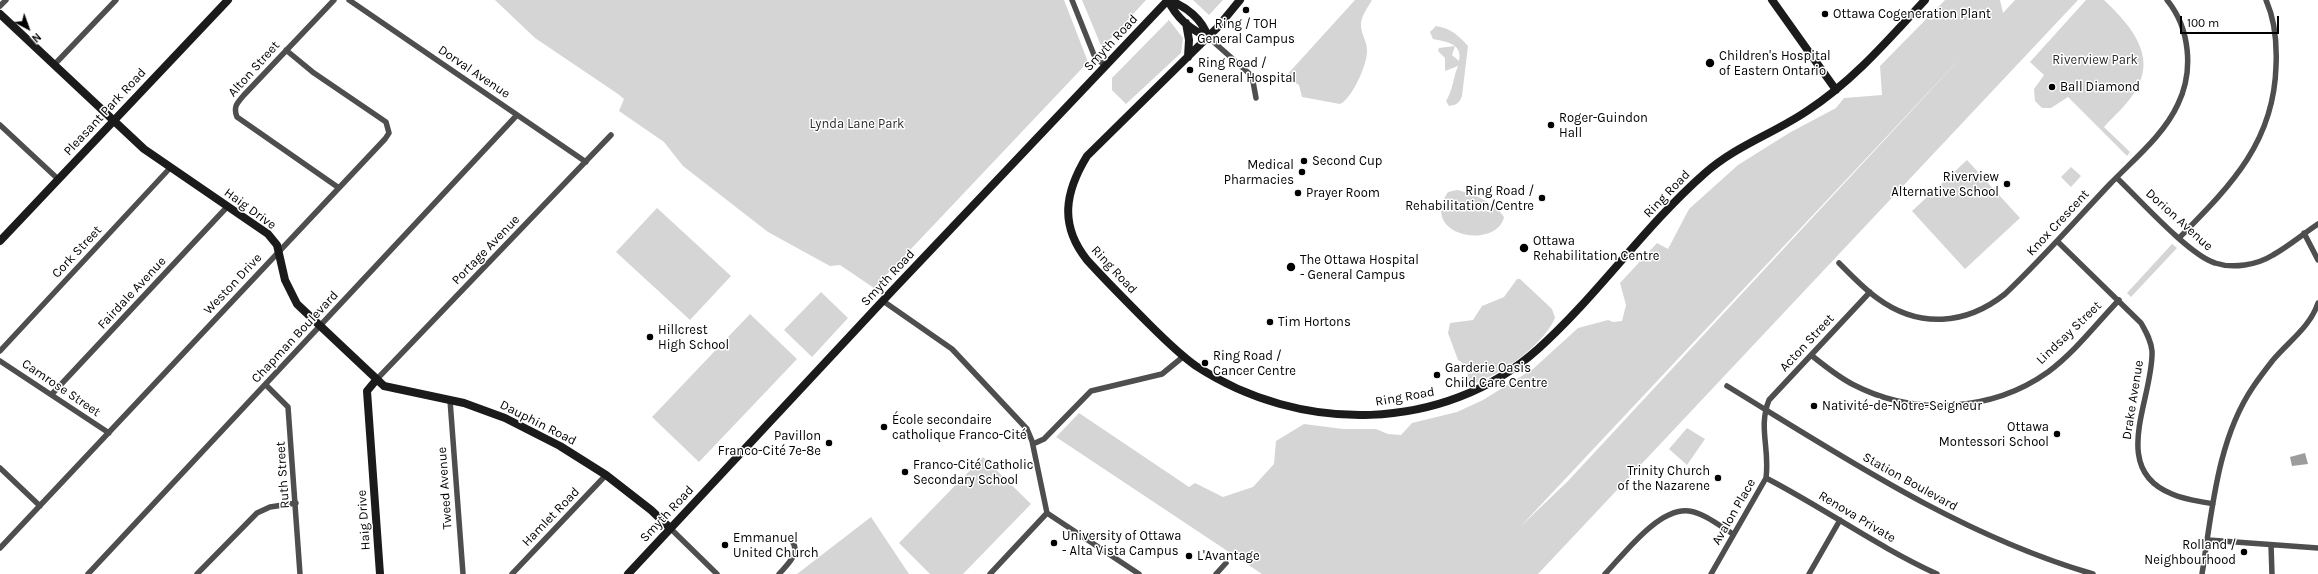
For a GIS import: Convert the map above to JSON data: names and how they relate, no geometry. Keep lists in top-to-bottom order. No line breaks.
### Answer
{"streets":{"street":["Smyth Road","Alton Street","Dorval Avenue","Pleasant Park Road","Ring Road","Haig Drive","Dorion Avenue","Knox Crescent","Portage Avenue","Cork Street","Weston Drive","Fairdale Avenue","Lindsay Street","Chapman Boulevard","Acton Street","Camrose Street","Drake Avenue","Dauphin Road","Ruth Street","Station Boulevard","Tweed Avenue","Avalon Place","Hamlet Road","Renova Private"]},"crossings":[["Smyth Road","Dauphin Road"],["Alton Street","Weston Drive"],["Dorval Avenue","Portage Avenue"],["Dorval Avenue","Chapman Boulevard"],["Pleasant Park Road","Haig Drive"],["Haig Drive","Portage Avenue"],["Haig Drive","Cork Street"],["Haig Drive","Weston Drive"],["Haig Drive","Fairdale Avenue"],["Haig Drive","Chapman Boulevard"],["Haig Drive","Dauphin Road"],["Dorion Avenue","Knox Crescent"],["Knox Crescent","Acton Street"],["Knox Crescent","Drake Avenue"],["Portage Avenue","Dauphin Road"],["Weston Drive","Camrose Street"],["Fairdale Avenue","Camrose Street"],["Lindsay Street","Acton Street"],["Lindsay Street","Drake Avenue"],["Chapman Boulevard","Ruth Street"],["Acton Street","Station Boulevard"],["Acton Street","Avalon Place"],["Dauphin Road","Tweed Avenue"],["Dauphin Road","Hamlet Road"],["Station Boulevard","Avalon Place"],["Avalon Place","Renova Private"]],"parks":["Riverview Park","Lynda Lane Park"],"places":["Ring / TOH General Campus","Ottawa Cogeneration Plant","Children's Hospital of Eastern Ontario","Ring Road / General Hospital","Ball Diamond","Roger-Guindon Hall","Second Cup","Medical Pharmacies","Riverview Alternative School","Prayer Room","Ring Road / Rehabilitation/Centre","Ottawa Rehabilitation Centre","The Ottawa Hospital - General Campus","Tim Hortons","Hillcrest High School","Ring Road / Cancer Centre","Garderie Oasis Child Care Centre","Nativité-de-Notre-Seigneur","École secondaire catholique Franco-Cité","Ottawa Montessori School","Pavillon Franco-Cité 7e-8e","Franco-Cité Catholic Secondary School","Trinity Church of the Nazarene","University of Ottawa - Alta Vista Campus","Emmanuel United Church","Rolland / Neighbourhood","L'Avantage"],"scale_bar":"100 m","north":"bottom right"}
